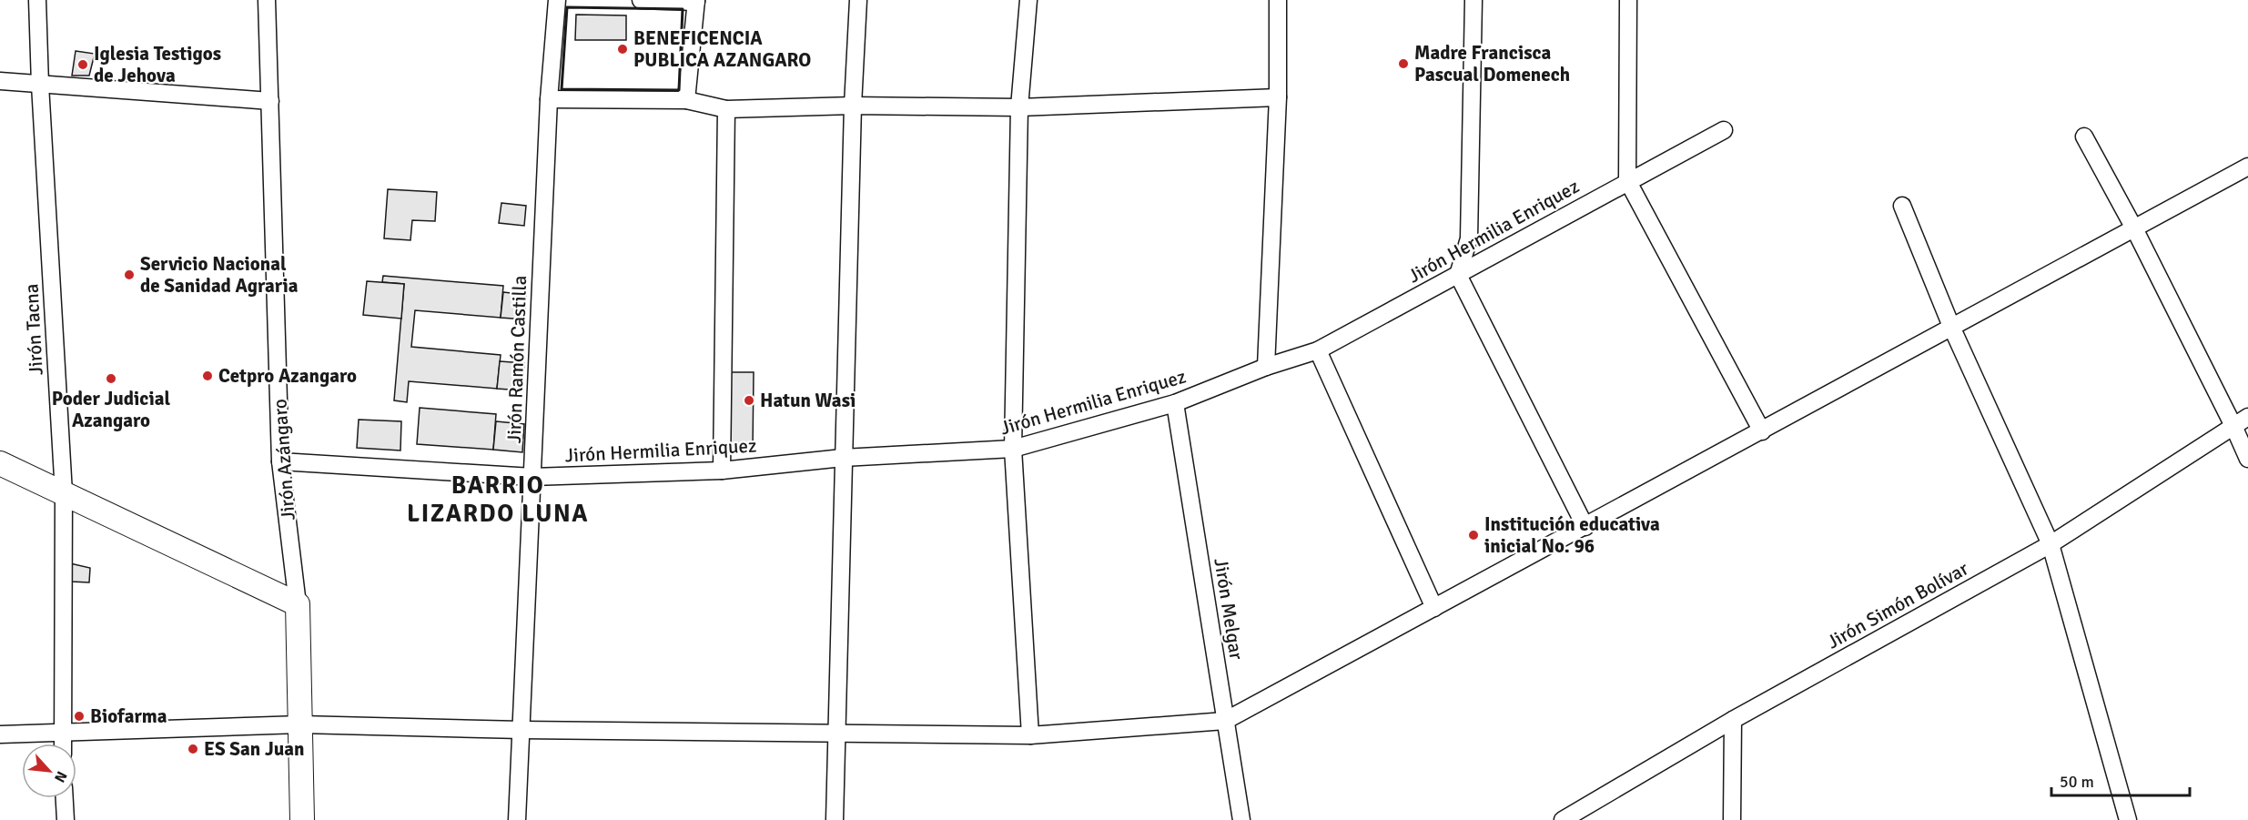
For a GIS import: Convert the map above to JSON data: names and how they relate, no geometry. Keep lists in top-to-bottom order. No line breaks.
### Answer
{"streets":{"street":["Jirón Hermilia Enriquez","Jirón Tacna","Jirón Ramón Castilla","Jirón Azángaro","Jirón Simón Bolívar","Jirón Melgar"]},"crossings":[["Jirón Hermilia Enriquez","Jirón Ramón Castilla"],["Jirón Hermilia Enriquez","Jirón Azángaro"],["Jirón Hermilia Enriquez","Jirón Melgar"]],"districts":["BARRIO LIZARDO LUNA"],"places":["BENEFICENCIA PUBLICA AZANGARO","Madre Francisca Pascual Domenech","Iglesia Testigos de Jehova","Servicio Nacional de Sanidad Agraria","Cetpro Azangaro","Poder Judicial Azangaro","Hatun Wasi","Institución educativa inicial No. 96","Biofarma","ES San Juan"],"scale_bar":"50 m","north":"bottom right"}
